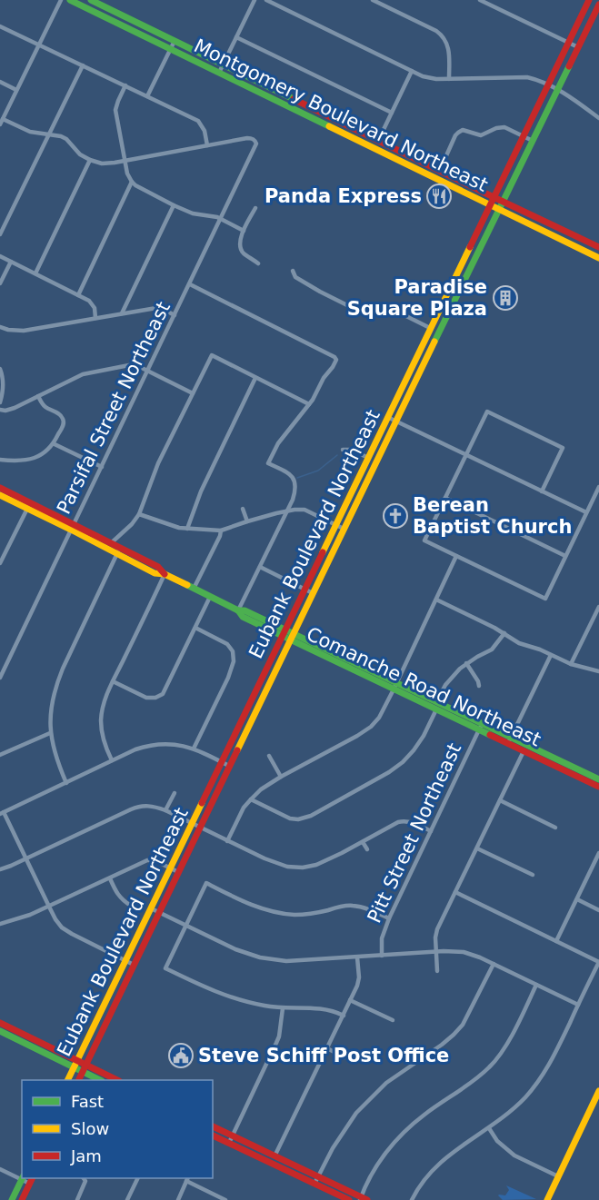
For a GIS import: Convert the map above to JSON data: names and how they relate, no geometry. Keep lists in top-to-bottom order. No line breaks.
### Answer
{"streets":{"main road":["Montgomery Boulevard Northeast","Eubank Boulevard Northeast","Comanche Road Northeast"],"street":["Parsifal Street Northeast","Pitt Street Northeast"]},"crossings":[["Montgomery Boulevard Northeast","Eubank Boulevard Northeast"],["Parsifal Street Northeast","Comanche Road Northeast"],["Eubank Boulevard Northeast","Comanche Road Northeast"],["Comanche Road Northeast","Pitt Street Northeast"]],"places":{"restaurant":["Panda Express"],"building":["Paradise Square Plaza"],"church":["Berean Baptist Church"],"public building":["Steve Schiff Post Office"]},"legend":["Fast","Slow","Jam"]}
